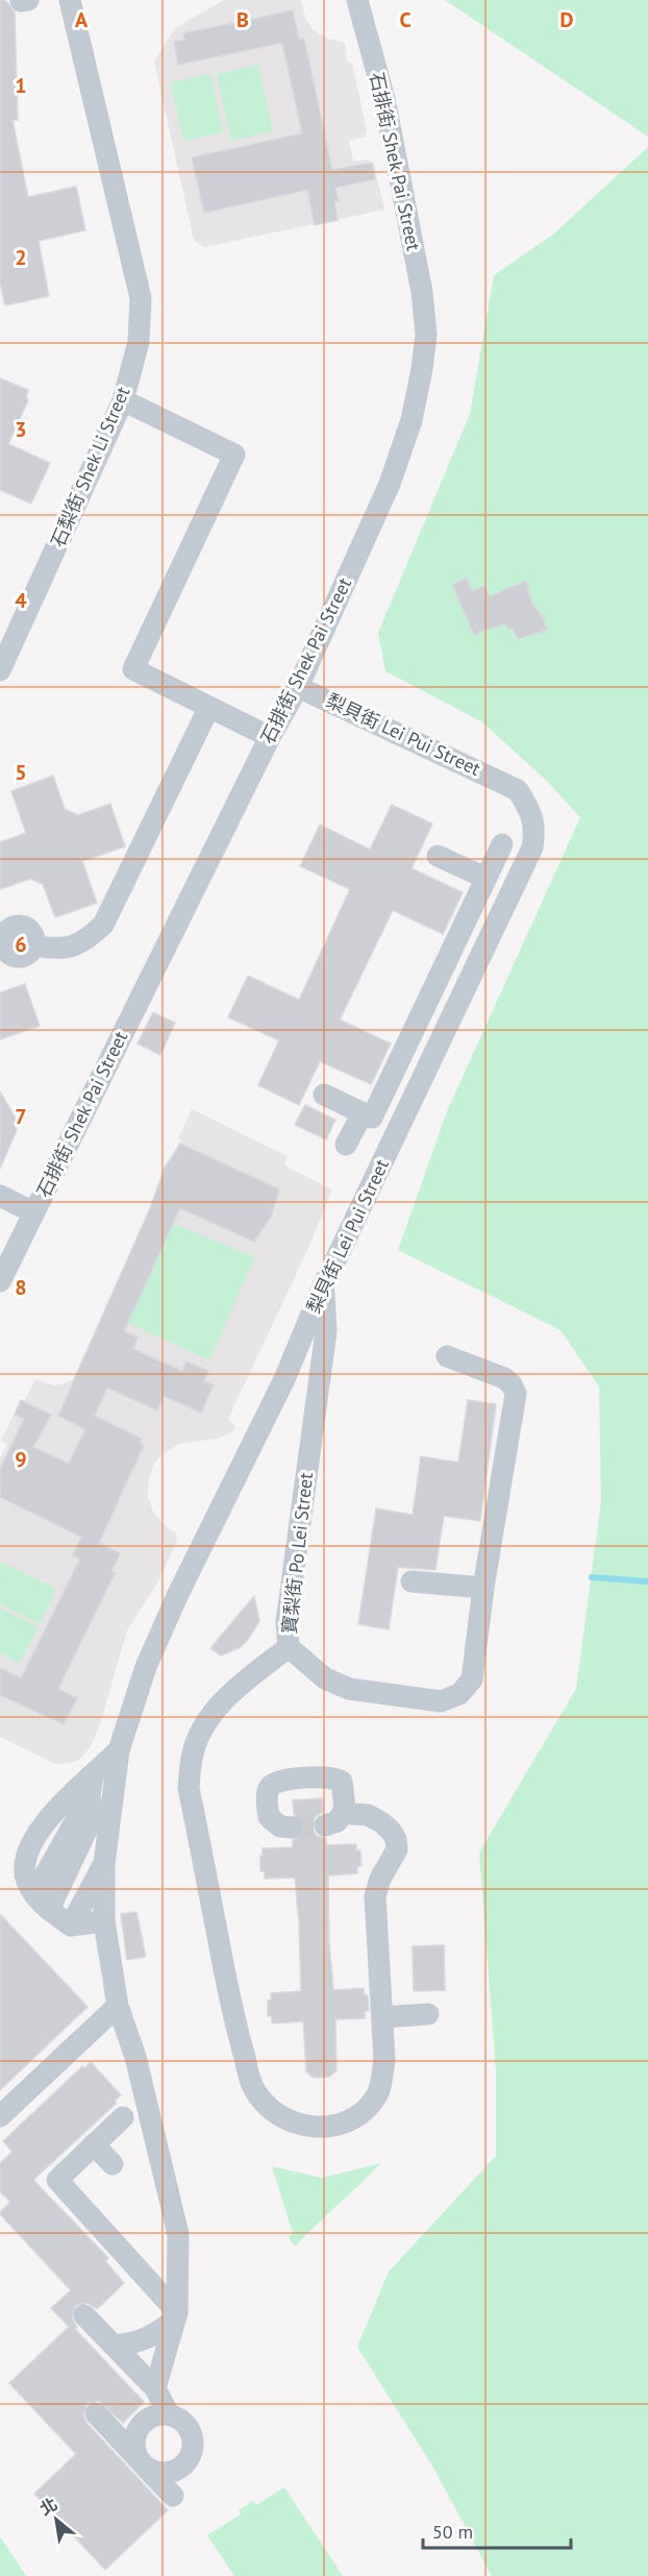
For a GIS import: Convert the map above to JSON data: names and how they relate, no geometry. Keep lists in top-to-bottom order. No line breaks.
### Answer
{"streets":{"street":["石排街 Shek Pai Street","石梨街 Shek Li Street","梨貝街 Lei Pui Street","寶梨街 Po Lei Street"]},"crossings":[["石排街 Shek Pai Street","梨貝街 Lei Pui Street"],["梨貝街 Lei Pui Street","寶梨街 Po Lei Street"]],"scale_bar":"50 m","north":"top left","grid":{"columns":["A","B","C","D"],"rows":["1","2","3","4","5","6","7","8","9"]}}
